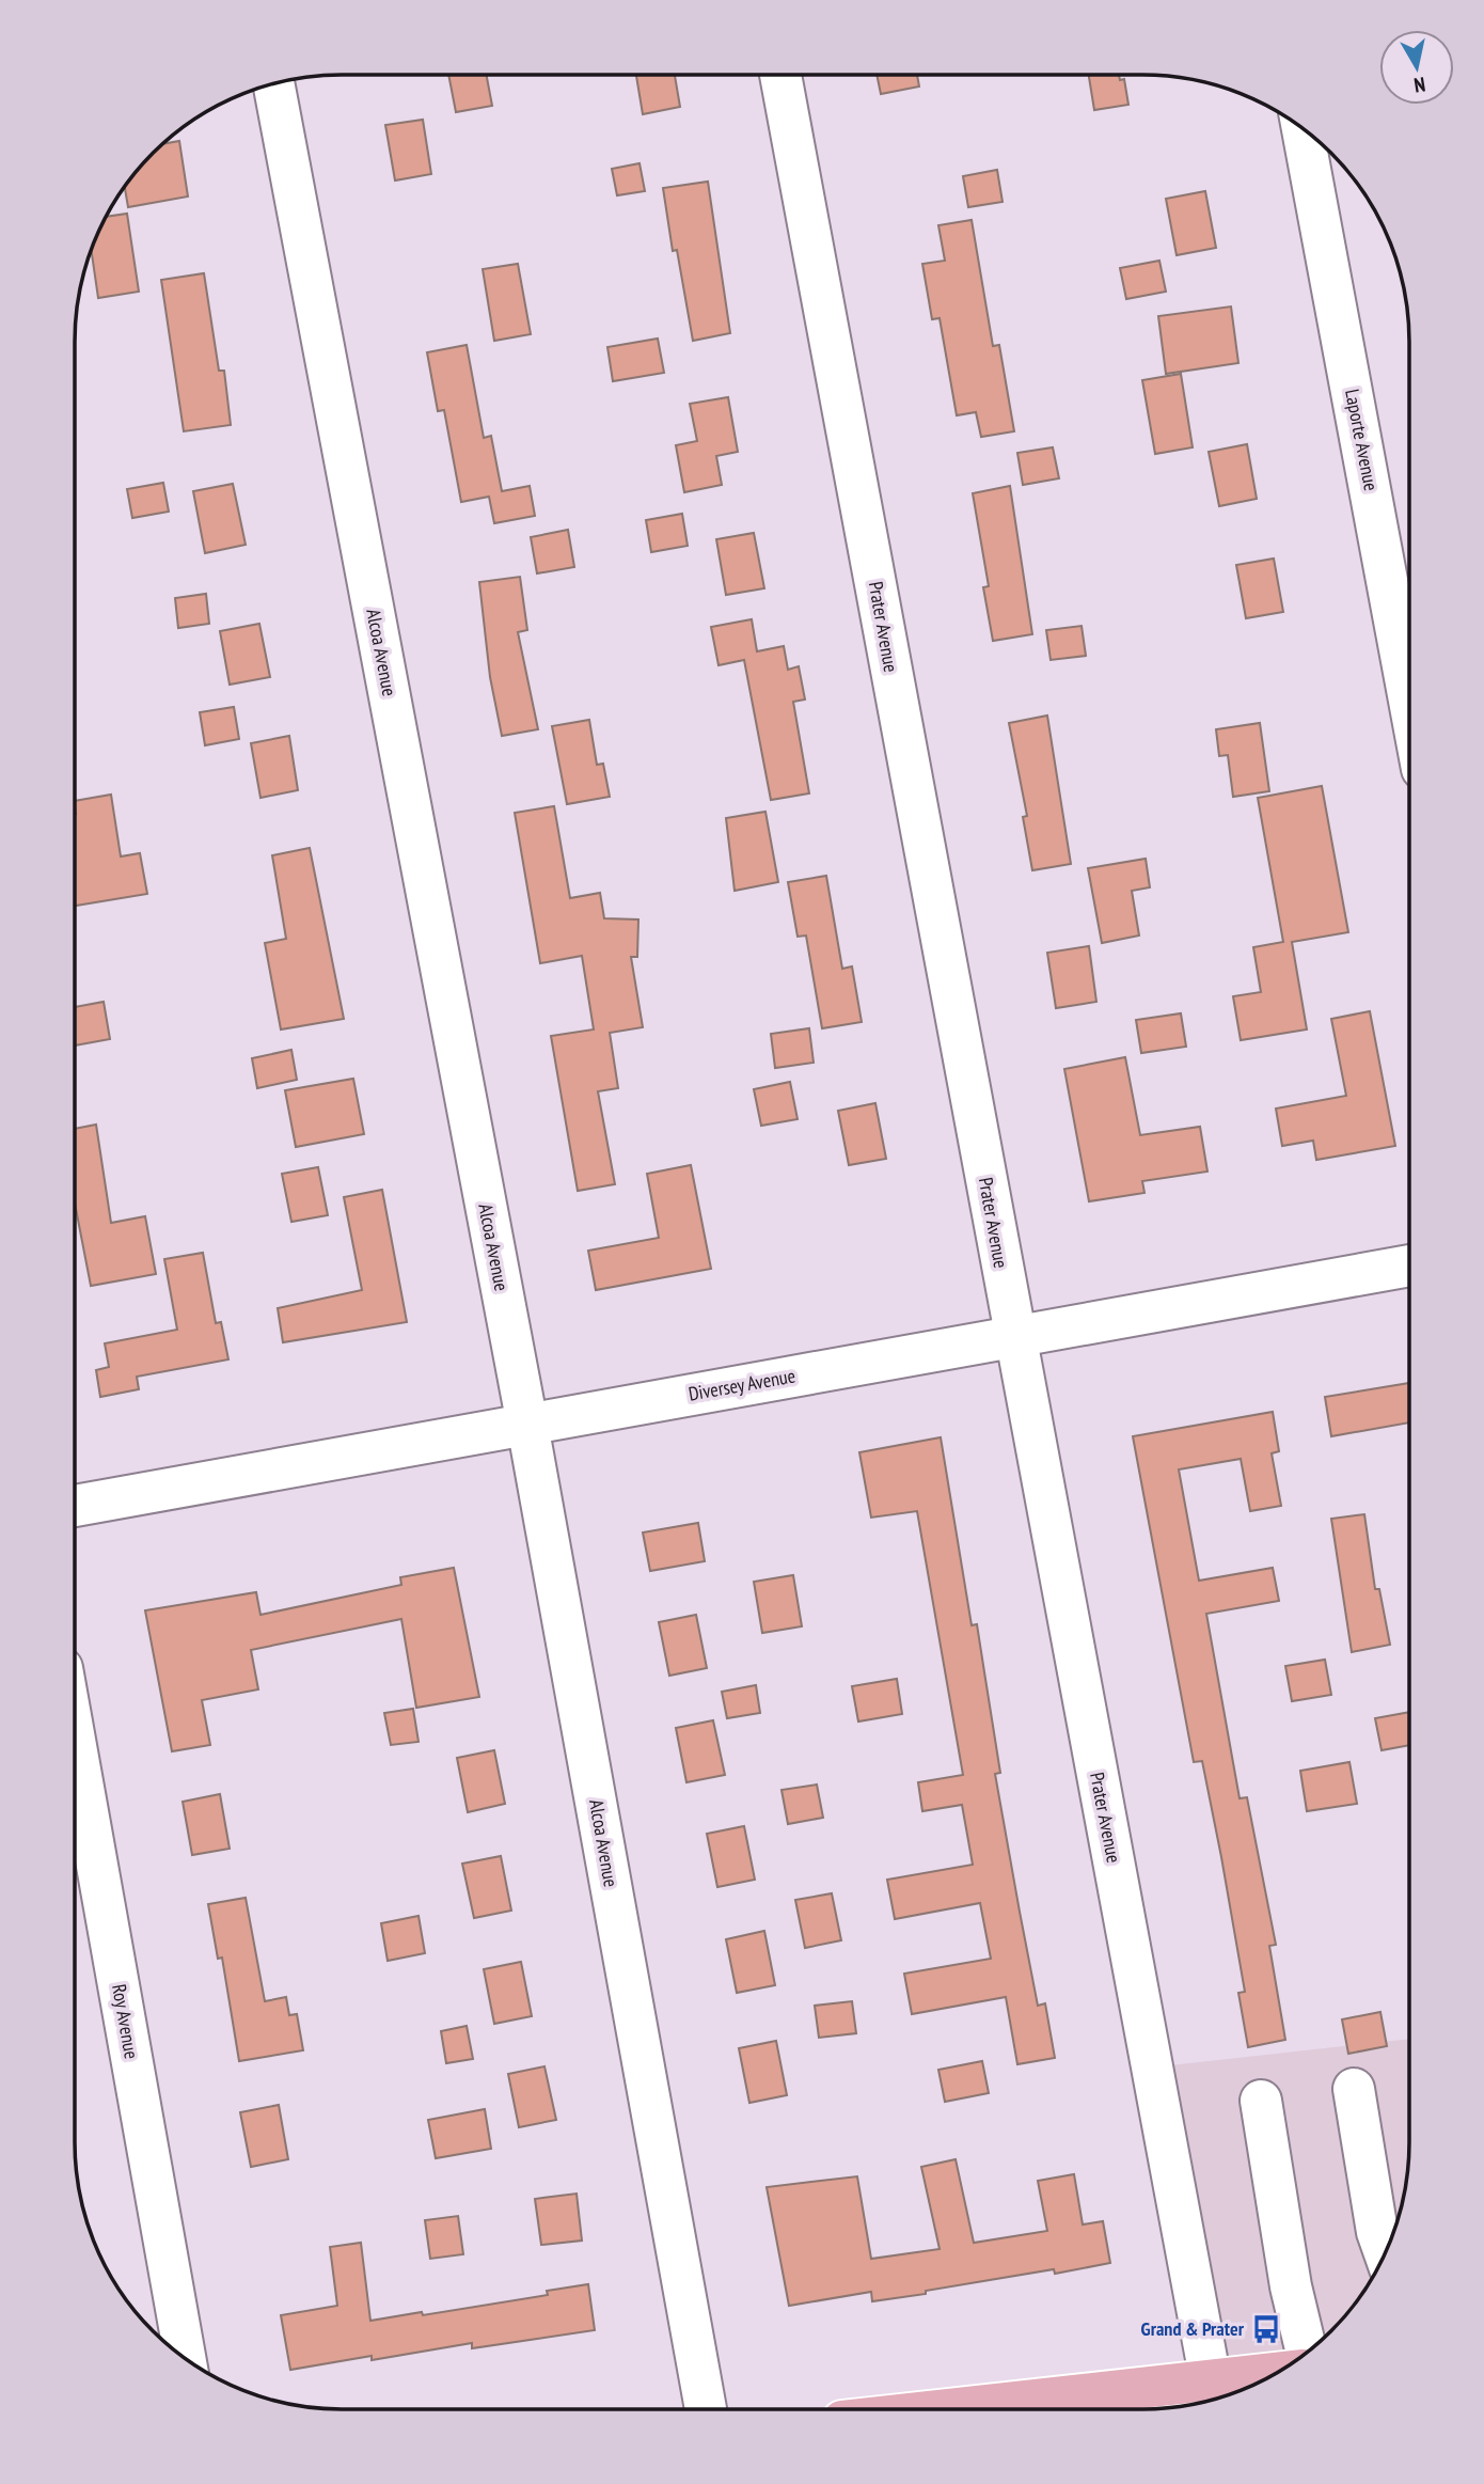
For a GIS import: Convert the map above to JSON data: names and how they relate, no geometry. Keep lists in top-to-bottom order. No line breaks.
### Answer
{"streets":{"street":["Laporte Avenue","Prater Avenue","Alcoa Avenue","Diversey Avenue","Roy Avenue"]},"crossings":[["Prater Avenue","Diversey Avenue"],["Alcoa Avenue","Diversey Avenue"]],"places":{"bus stop":["Grand & Prater"]},"north":"bottom"}
